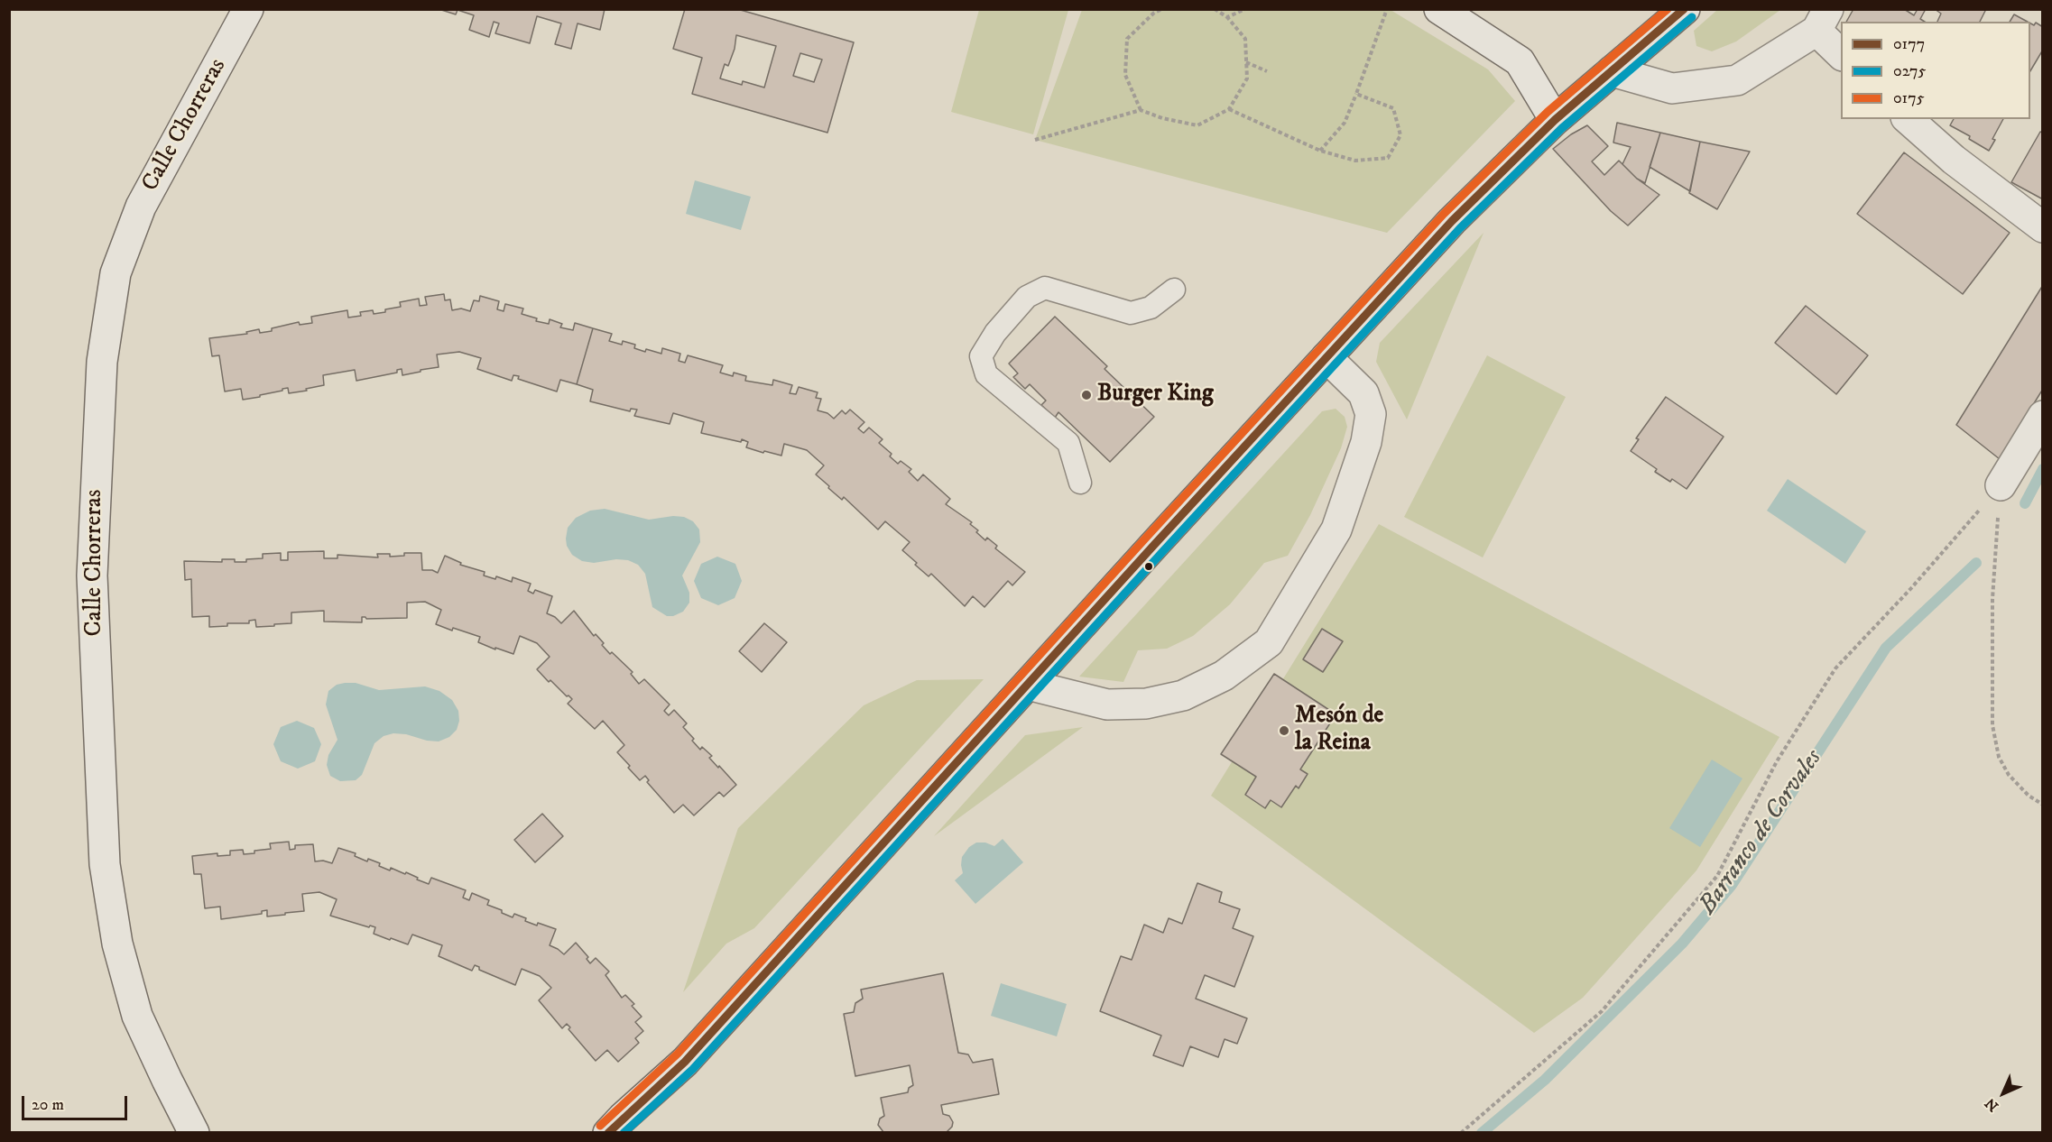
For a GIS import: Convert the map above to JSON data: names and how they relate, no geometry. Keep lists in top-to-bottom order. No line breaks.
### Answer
{"streets":{"street":["Calle Chorreras"]},"water":["Barranco de Corvales"],"places":["Burger King","Mesón de la Reina"],"lines":["transit line 0177","transit line 0175","transit line 0275"],"legend":["0177","0275","0175"],"scale_bar":"20 m","north":"bottom left"}
